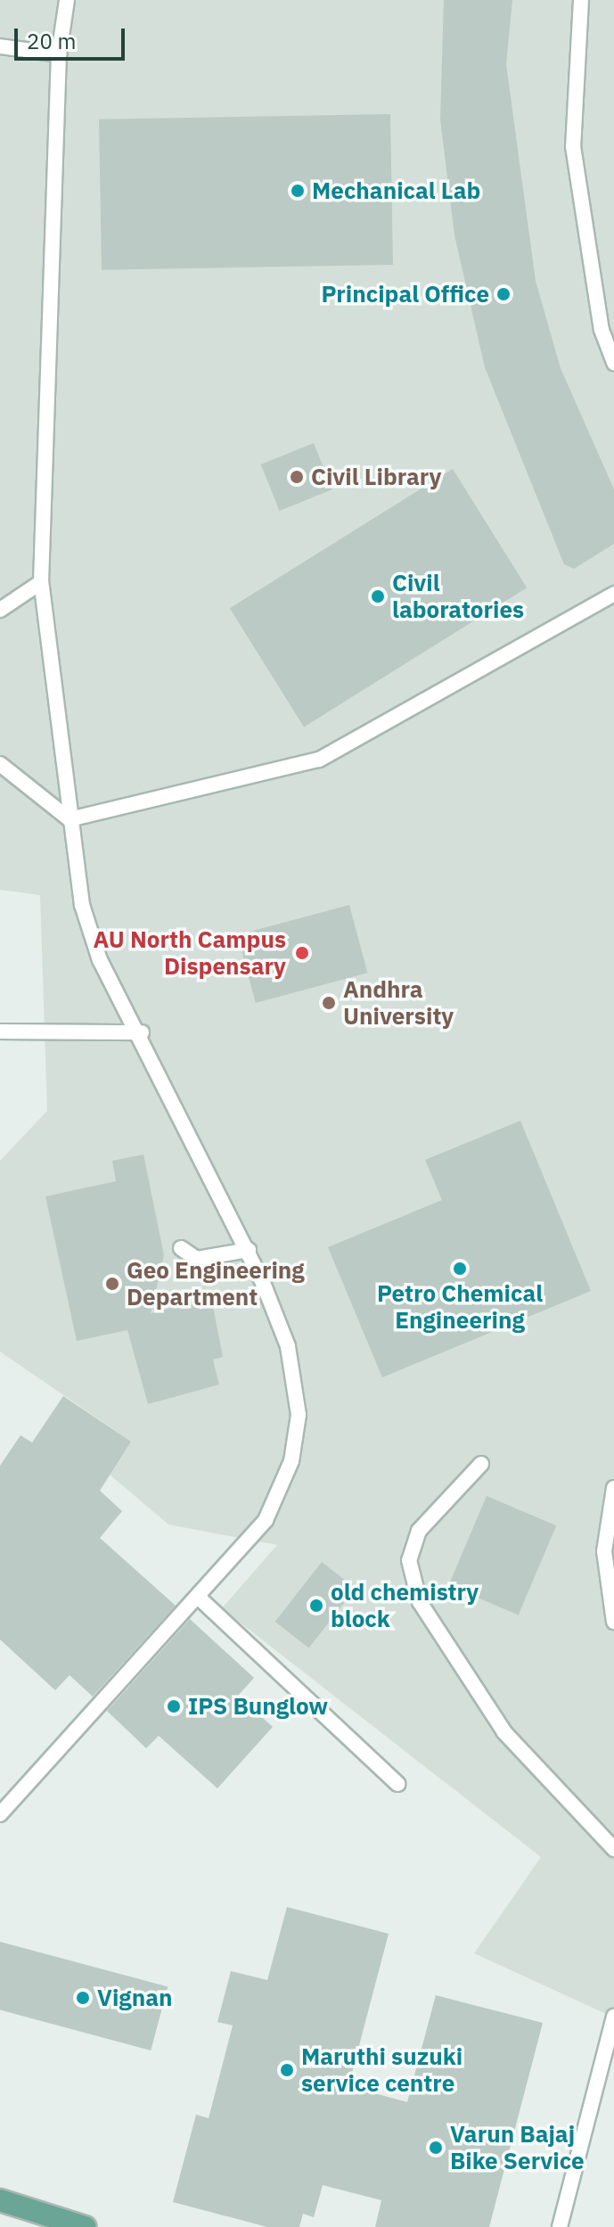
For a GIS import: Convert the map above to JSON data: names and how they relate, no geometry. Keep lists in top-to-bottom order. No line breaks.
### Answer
{"places":["Mechanical Lab","Principal Office","Civil Library","Civil laboratories","AU North Campus Dispensary","Andhra University","Petro Chemical Engineering","Geo Engineering Department","old chemistry block","IPS Bunglow","Vignan","Maruthi suzuki service centre","Varun Bajaj Bike Service"],"scale_bar":"20 m"}
